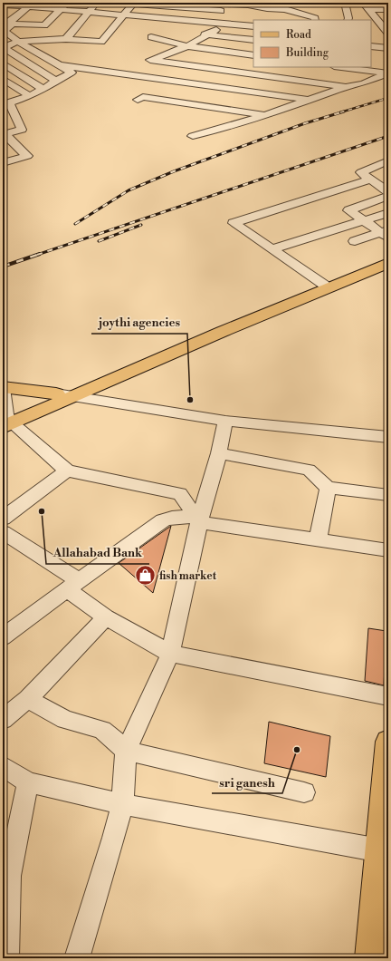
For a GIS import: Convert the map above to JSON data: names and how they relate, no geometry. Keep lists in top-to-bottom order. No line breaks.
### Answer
{"places":{"other":["joythi agencies","Allahabad Bank","sri ganesh"],"shop":["fish market"]},"legend":["Road","Building"]}
